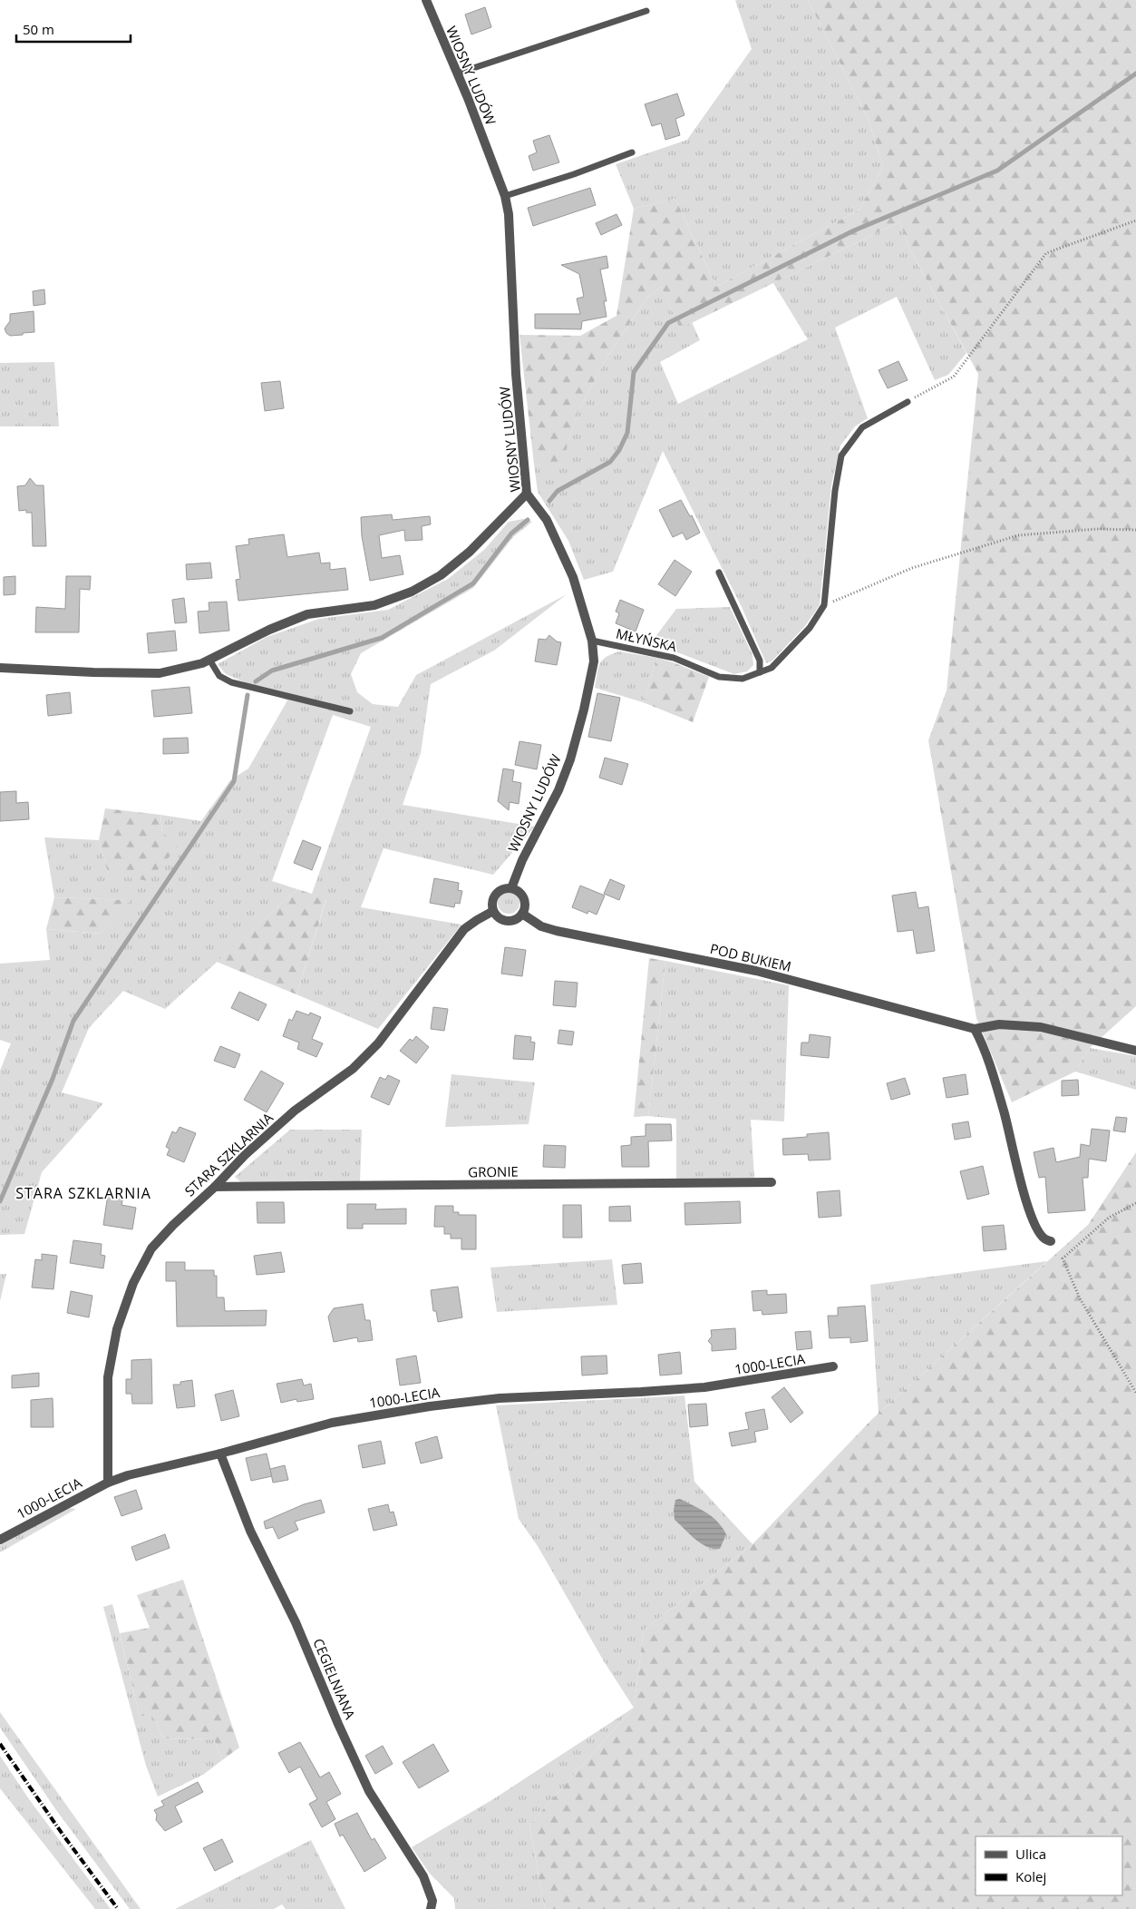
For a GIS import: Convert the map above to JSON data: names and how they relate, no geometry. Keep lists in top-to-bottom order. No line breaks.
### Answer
{"streets":{"street":["WIOSNY LUDÓW","POD BUKIEM","STARA SZKLARNIA","GRONIE","1000-LECIA","CEGIELNIANA"],"lane":["MŁYŃSKA"]},"crossings":[["WIOSNY LUDÓW","MŁYŃSKA"],["WIOSNY LUDÓW","POD BUKIEM"],["WIOSNY LUDÓW","STARA SZKLARNIA"],["POD BUKIEM","STARA SZKLARNIA"],["STARA SZKLARNIA","GRONIE"],["STARA SZKLARNIA","1000-LECIA"],["1000-LECIA","CEGIELNIANA"]],"districts":["STARA SZKLARNIA"],"legend":["Ulica","Kolej"],"scale_bar":"50 m"}
